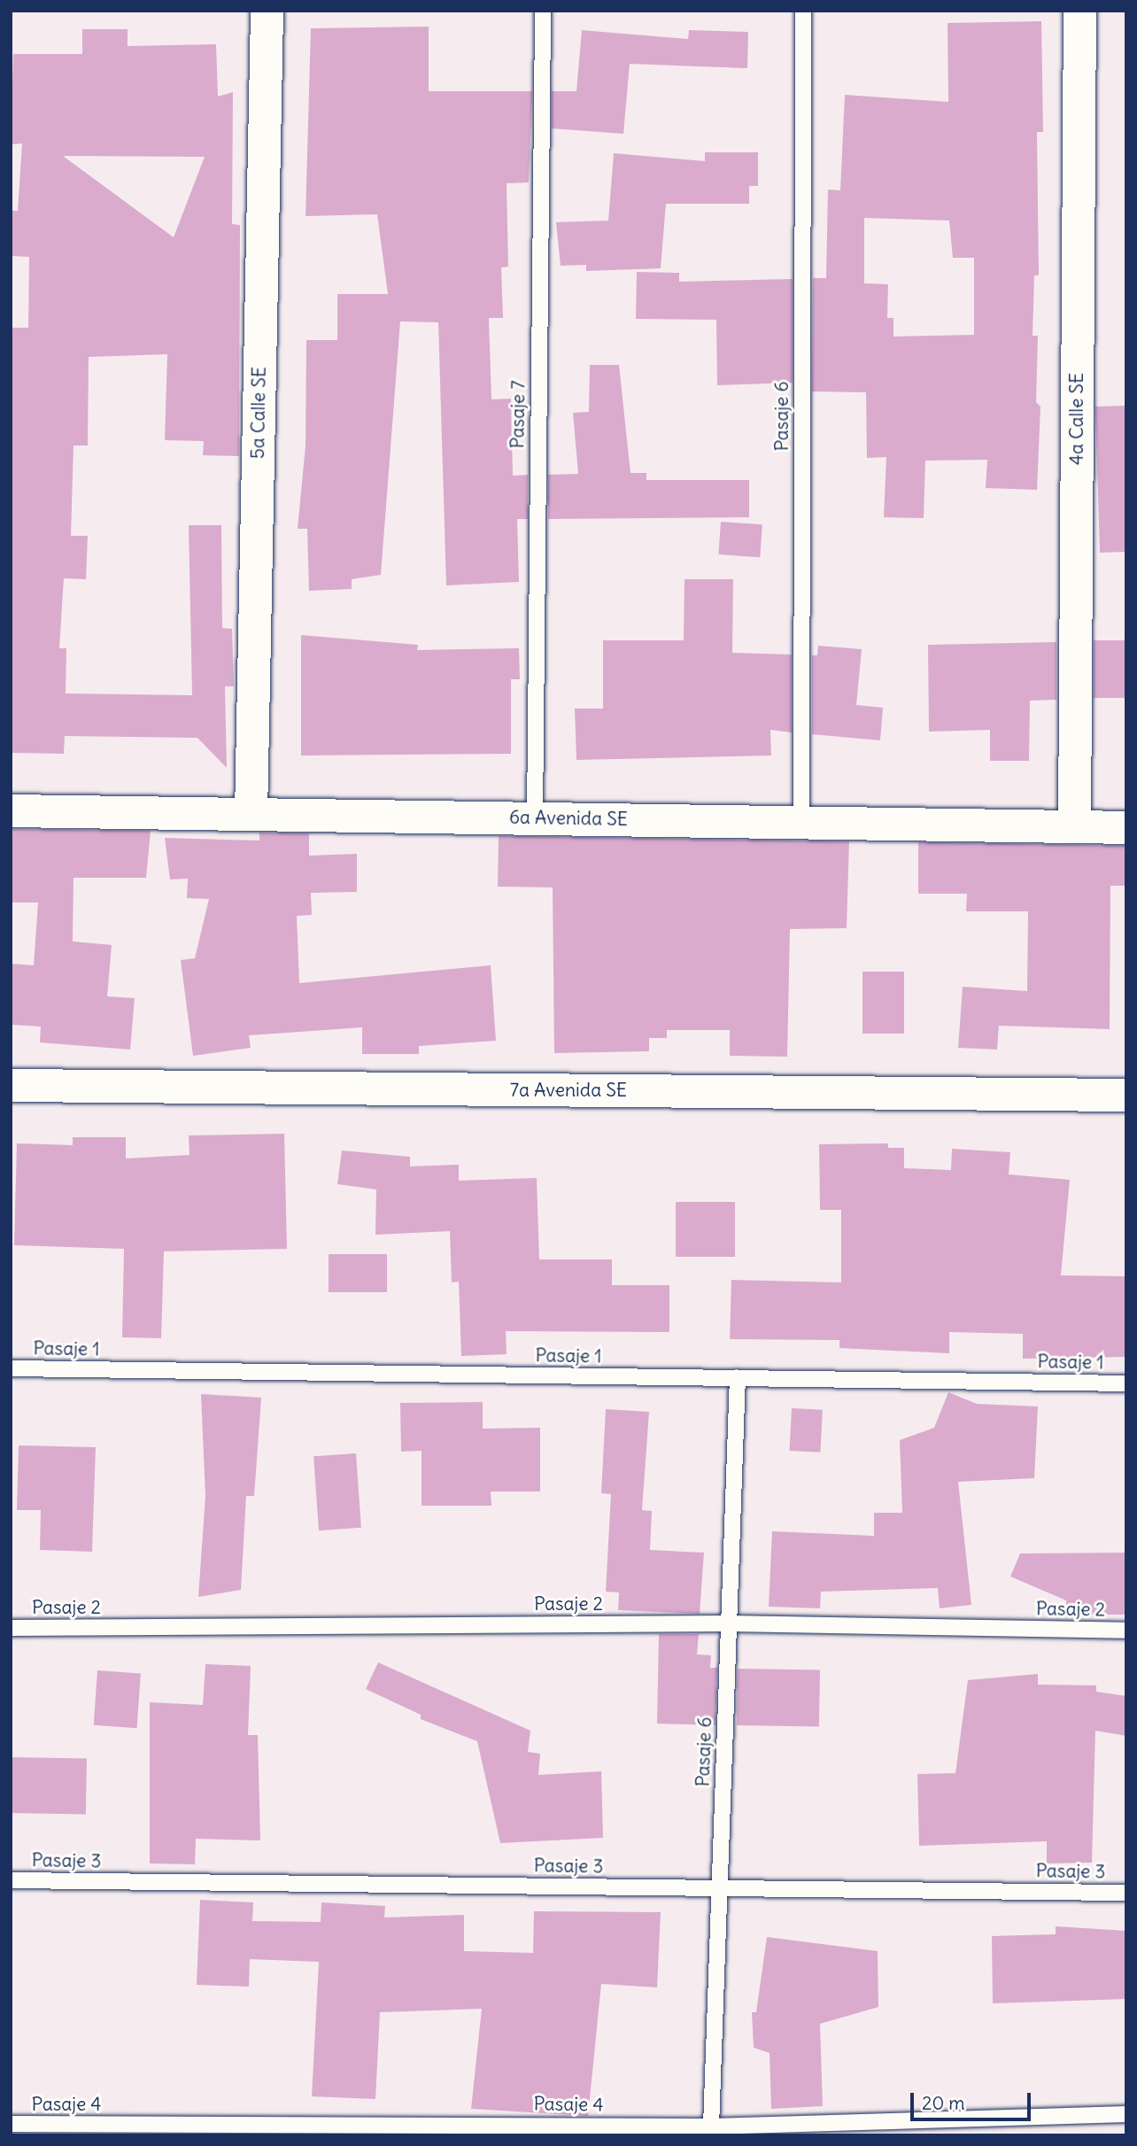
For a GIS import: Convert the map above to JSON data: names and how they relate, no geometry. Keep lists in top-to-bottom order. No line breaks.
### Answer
{"streets":{"street":["5a Calle SE","4a Calle SE","6a Avenida SE","7a Avenida SE"],"lane":["Pasaje 7","Pasaje 6","Pasaje 1","Pasaje 2","Pasaje 3","Pasaje 4"]},"crossings":[["5a Calle SE","6a Avenida SE"],["Pasaje 7","6a Avenida SE"],["Pasaje 6","6a Avenida SE"],["Pasaje 6","Pasaje 1"],["Pasaje 6","Pasaje 2"],["Pasaje 6","Pasaje 3"],["Pasaje 6","Pasaje 4"],["4a Calle SE","6a Avenida SE"]],"scale_bar":"20 m"}
